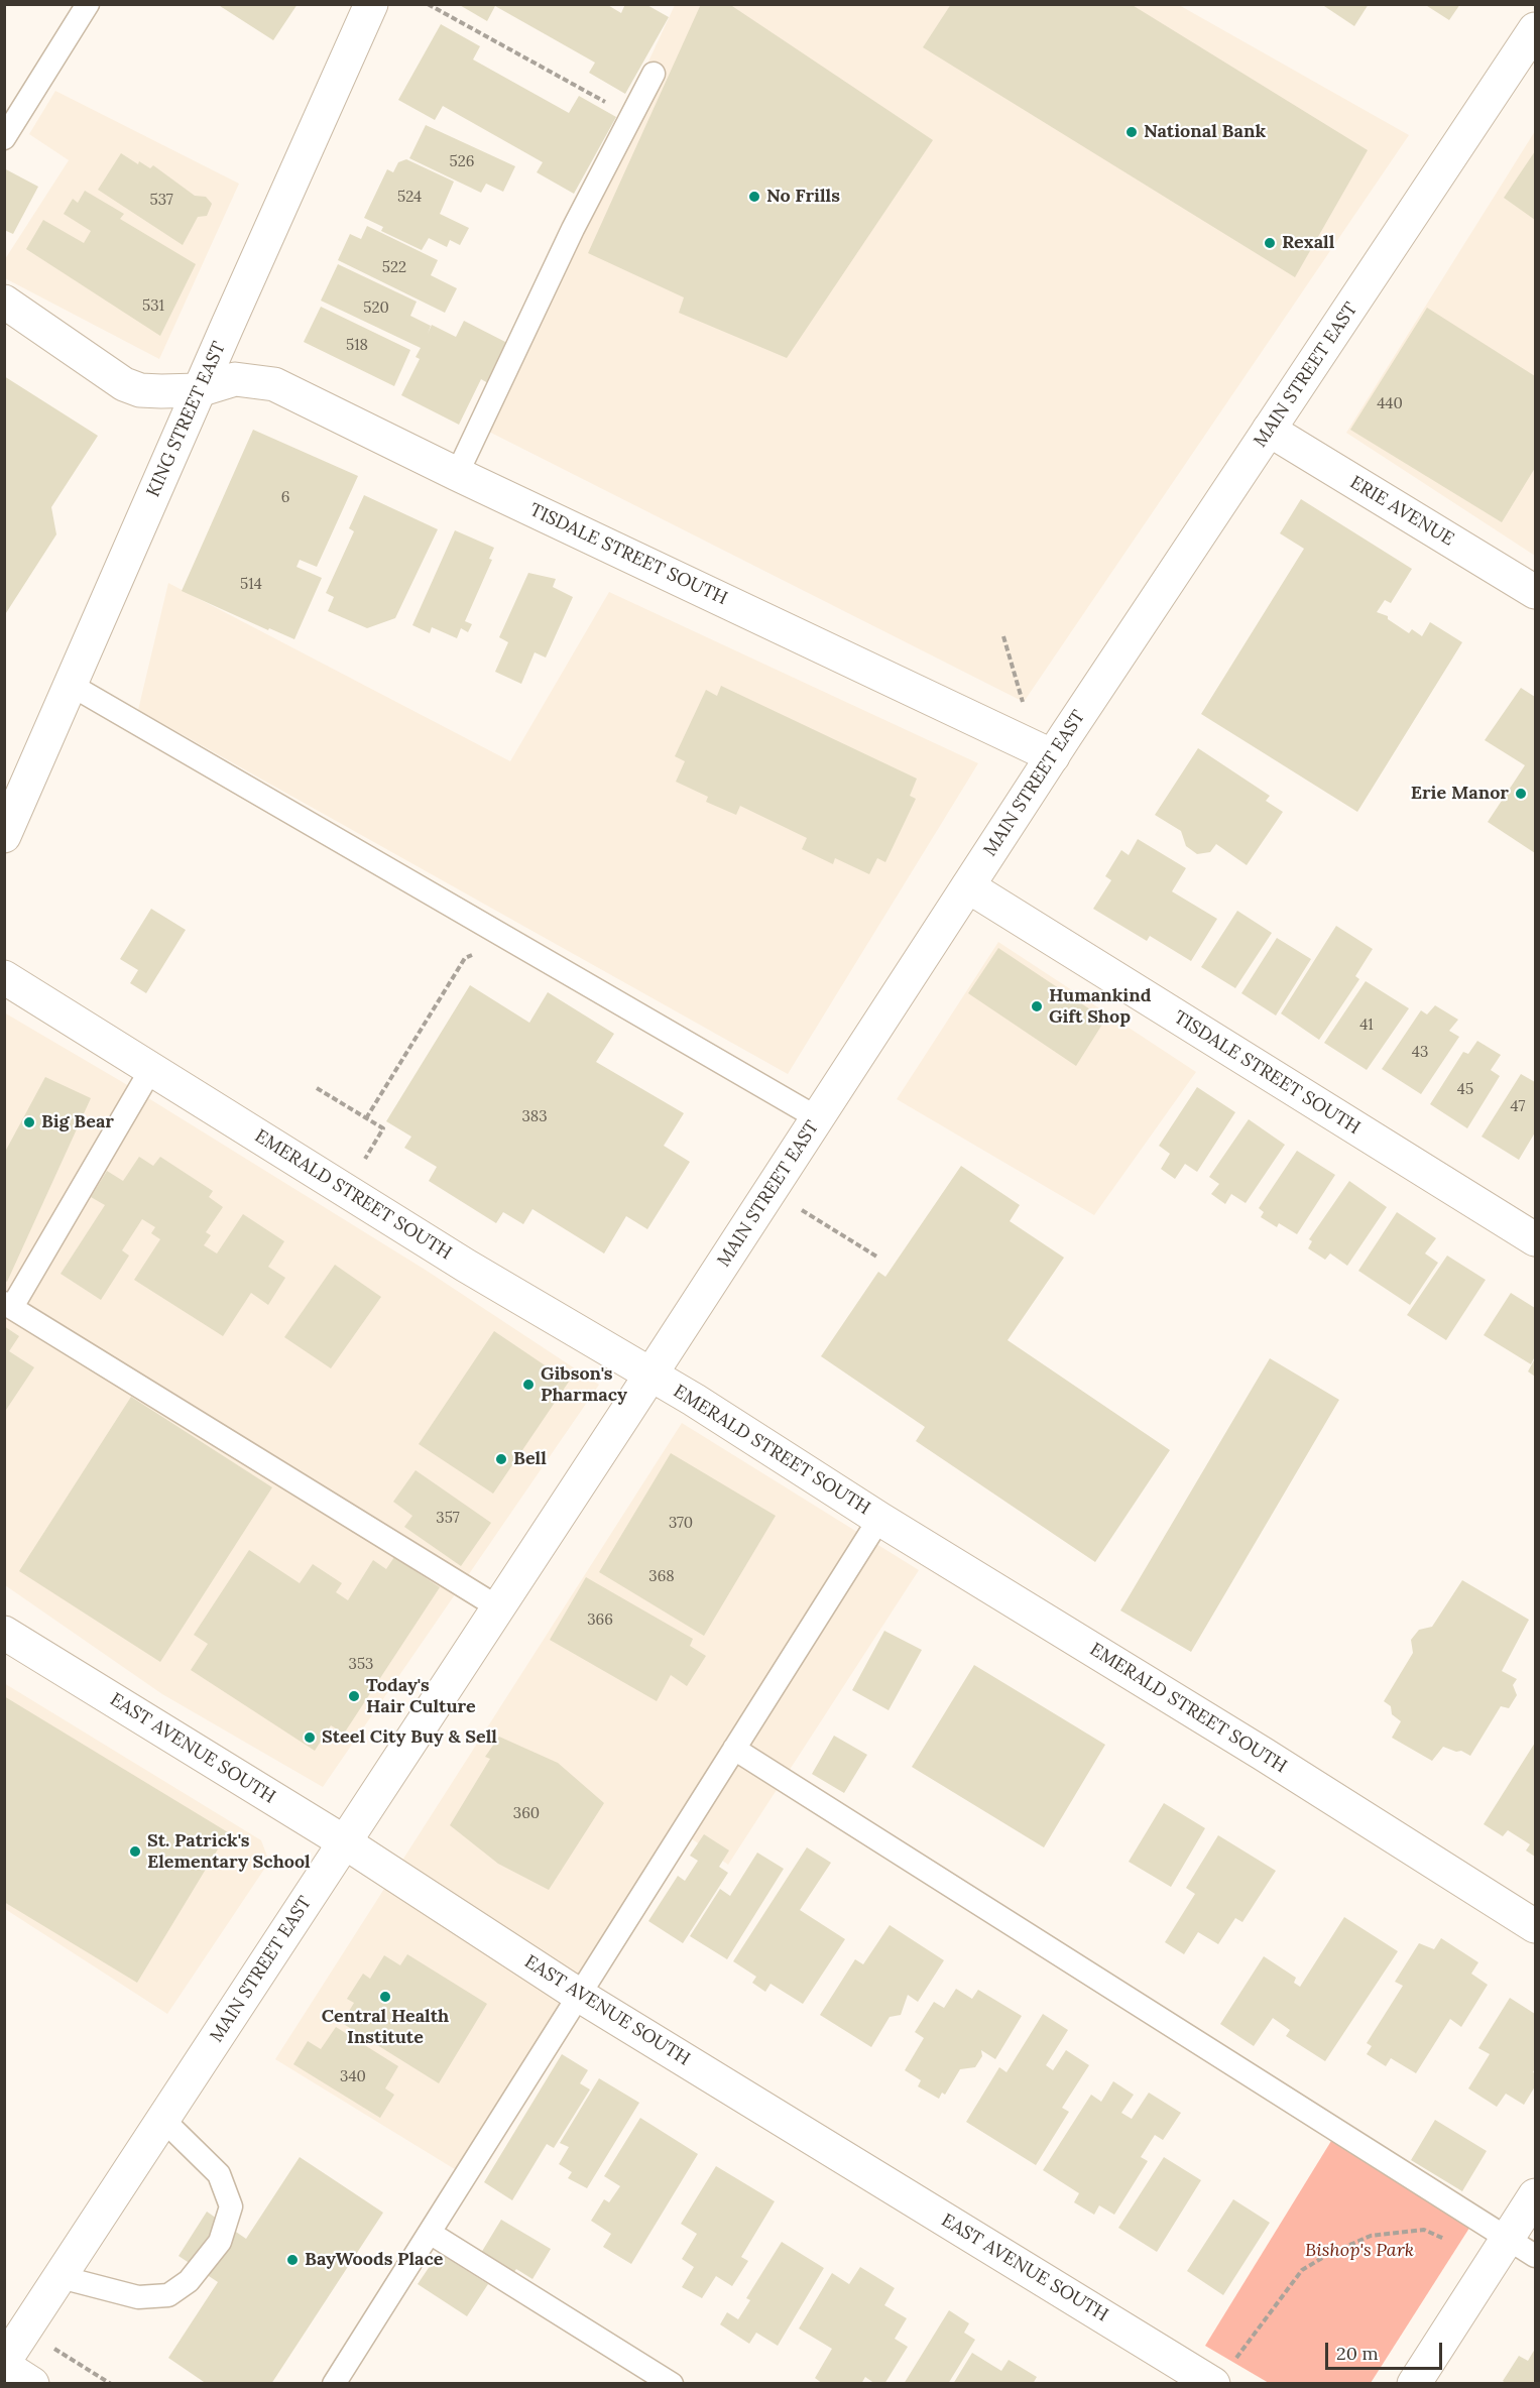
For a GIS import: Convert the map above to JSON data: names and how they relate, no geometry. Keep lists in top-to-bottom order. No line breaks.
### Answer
{"streets":{"street":["MAIN STREET EAST","KING STREET EAST","ERIE AVENUE","TISDALE STREET SOUTH","EMERALD STREET SOUTH","EAST AVENUE SOUTH"]},"crossings":[["MAIN STREET EAST","ERIE AVENUE"],["MAIN STREET EAST","TISDALE STREET SOUTH"],["MAIN STREET EAST","EMERALD STREET SOUTH"],["MAIN STREET EAST","EAST AVENUE SOUTH"],["KING STREET EAST","TISDALE STREET SOUTH"]],"parks":["Bishop's Park"],"places":["National Bank","No Frills","Rexall","Erie Manor","Humankind Gift Shop","Big Bear","Gibson's Pharmacy","Bell","Today's Hair Culture","Steel City Buy & Sell","St. Patrick's Elementary School","Central Health Institute","BayWoods Place"],"house_numbers":["526","524","537","522","531","520","518","440","6","514","41","43","45","47","383","357","370","368","366","353","360","340"],"scale_bar":"20 m"}
